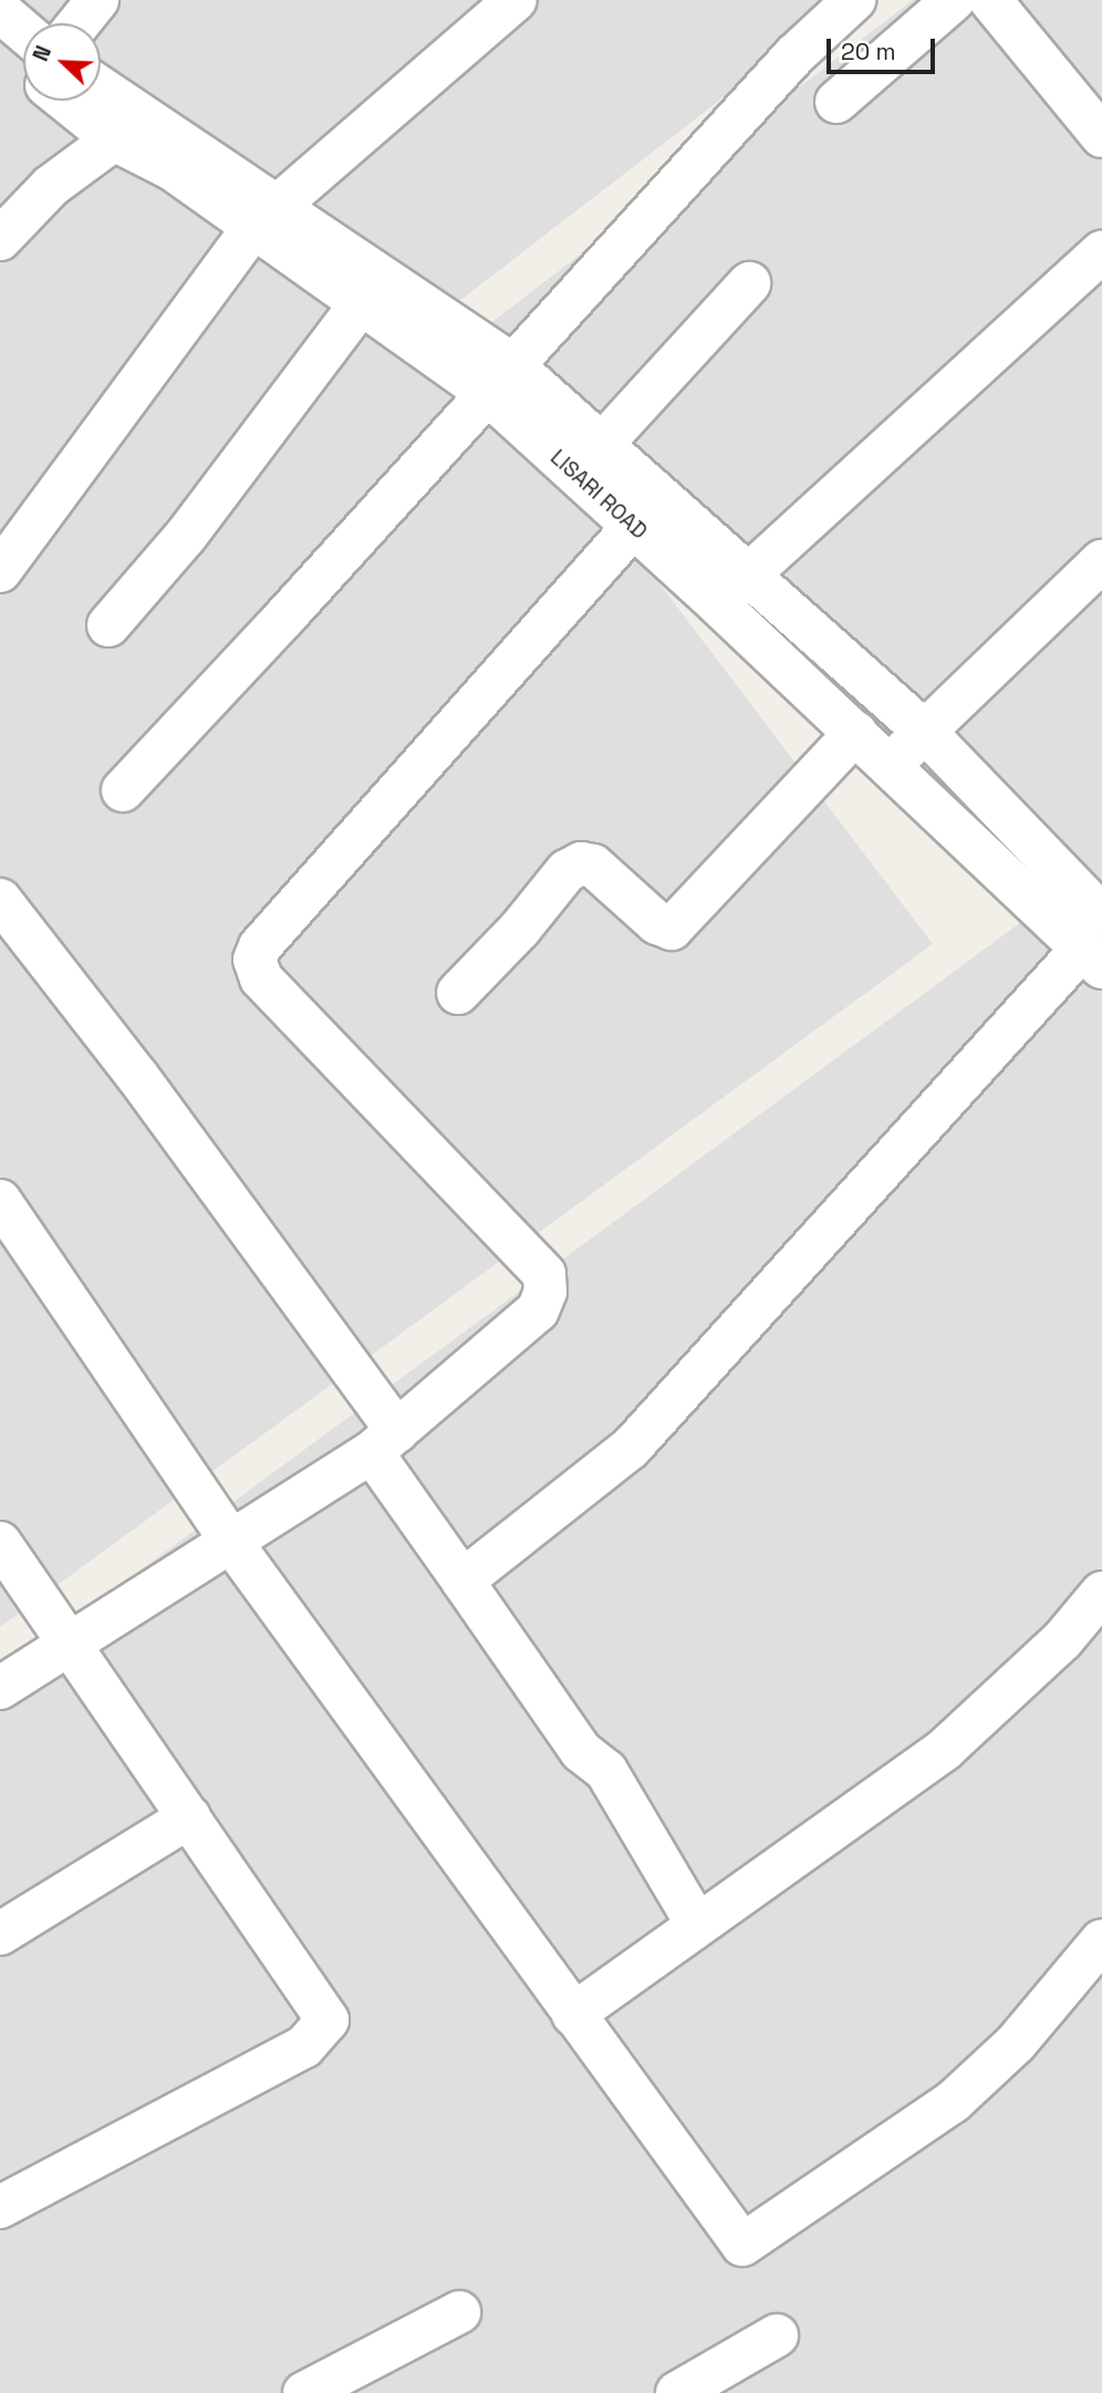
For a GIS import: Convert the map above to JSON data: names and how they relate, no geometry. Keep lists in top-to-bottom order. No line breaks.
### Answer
{"streets":{"street":["LISARI ROAD"]},"scale_bar":"20 m","north":"top left"}
